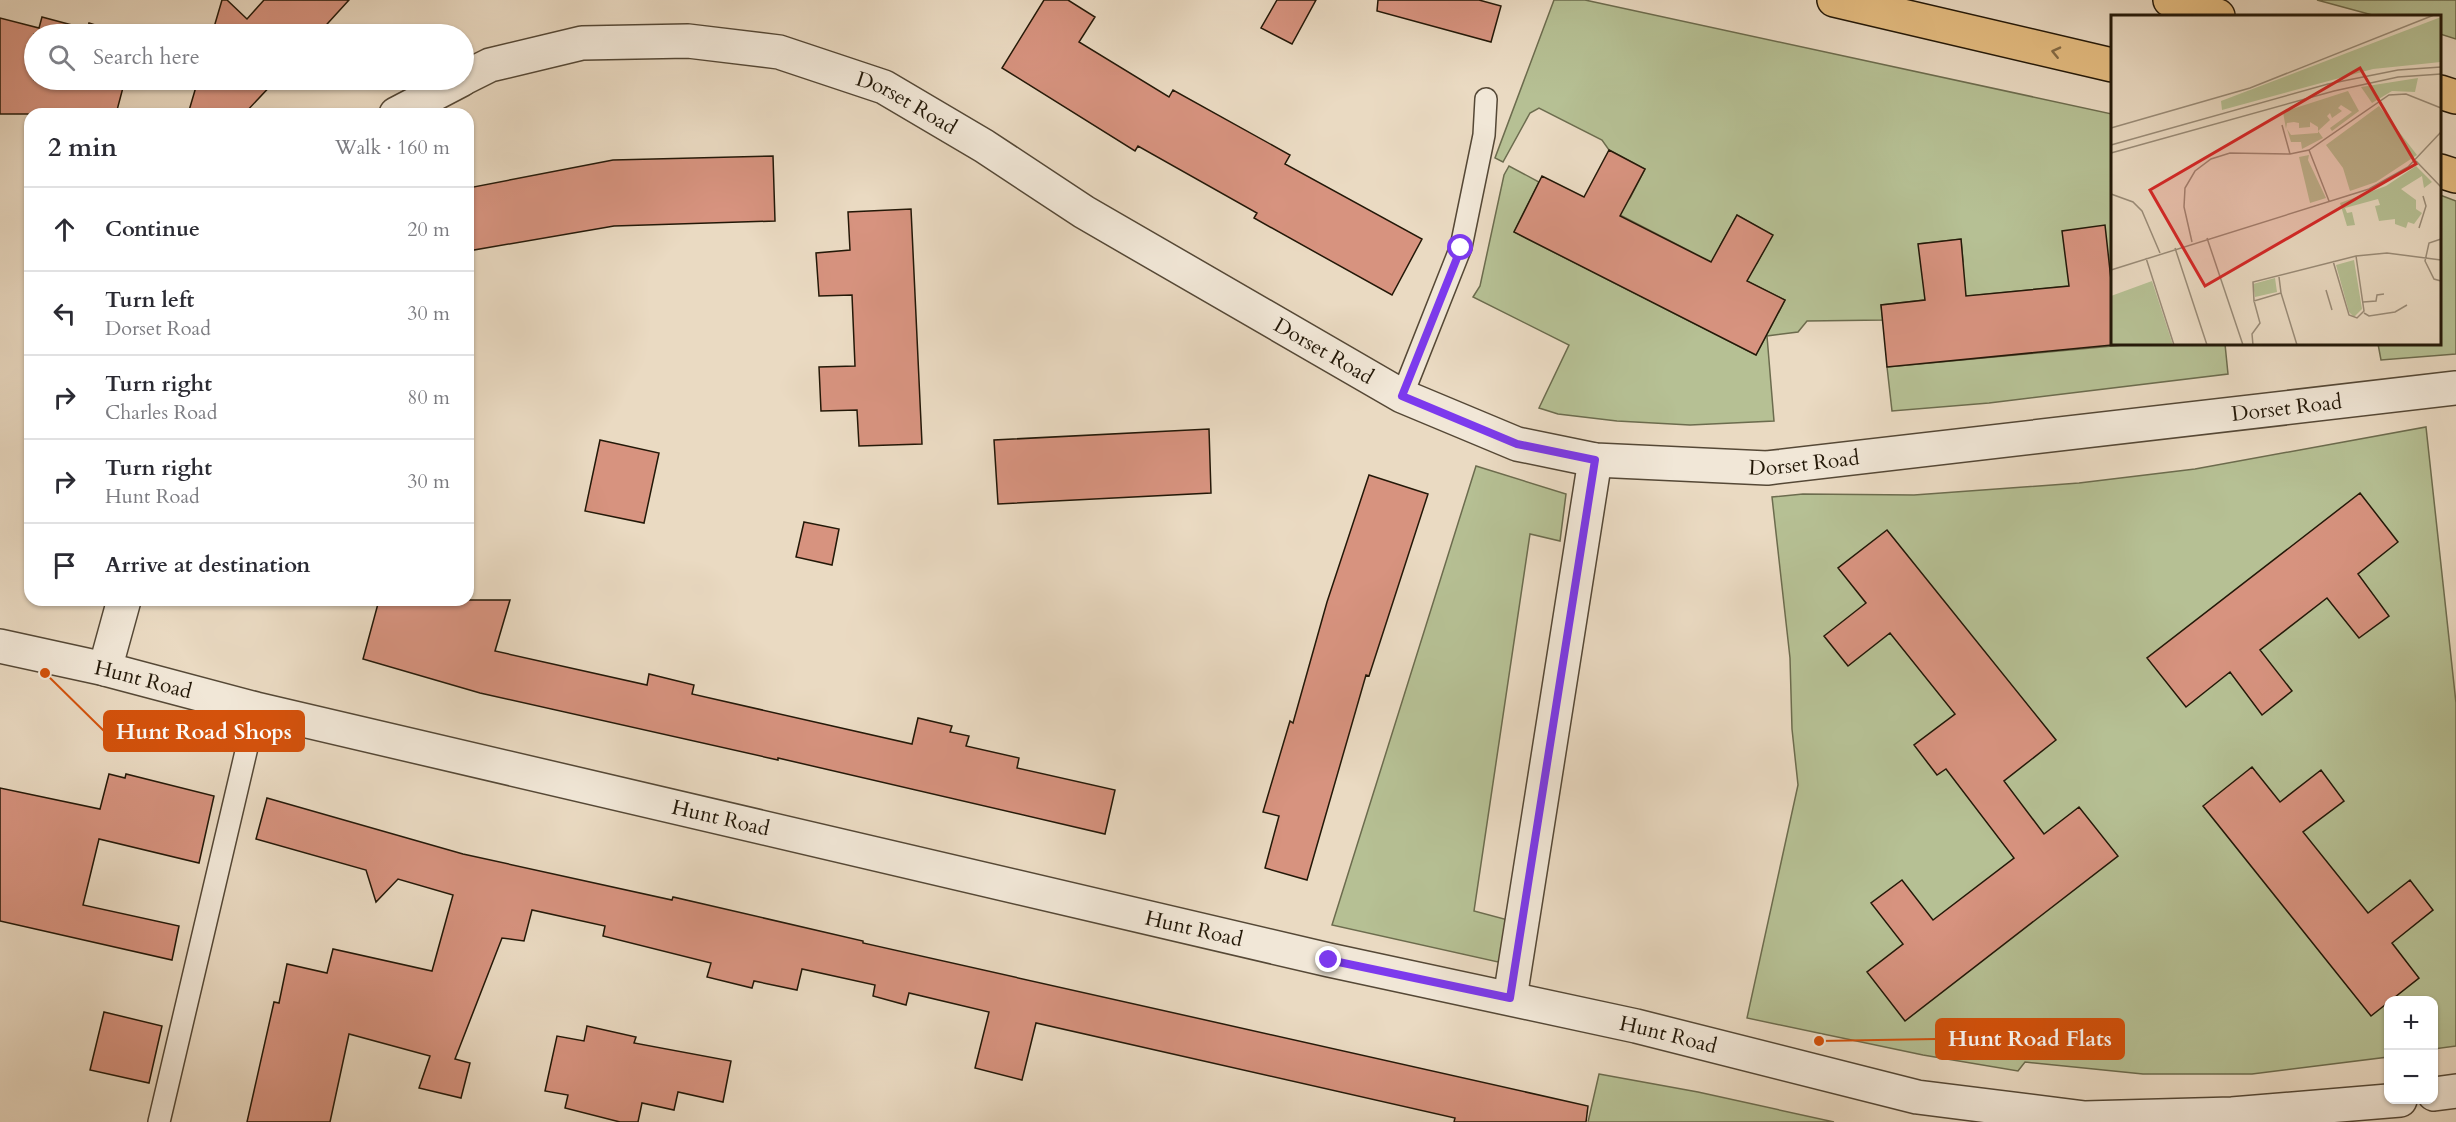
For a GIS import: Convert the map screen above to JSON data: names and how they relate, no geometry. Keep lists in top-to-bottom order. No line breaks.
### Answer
{"streets":{"street":["Dorset Road","Hunt Road"]},"places":["Hunt Road Shops","Hunt Road Flats"],"page":{"search":"Search here","heading":["2 min","Walk · 160 m"],"list":[["Continue","20 m"],["Turn left","Dorset Road","30 m"],["Turn right","Charles Road","80 m"],["Turn right","Hunt Road","30 m"],"Arrive at destination"],"map_buttons":["+","−"]}}
